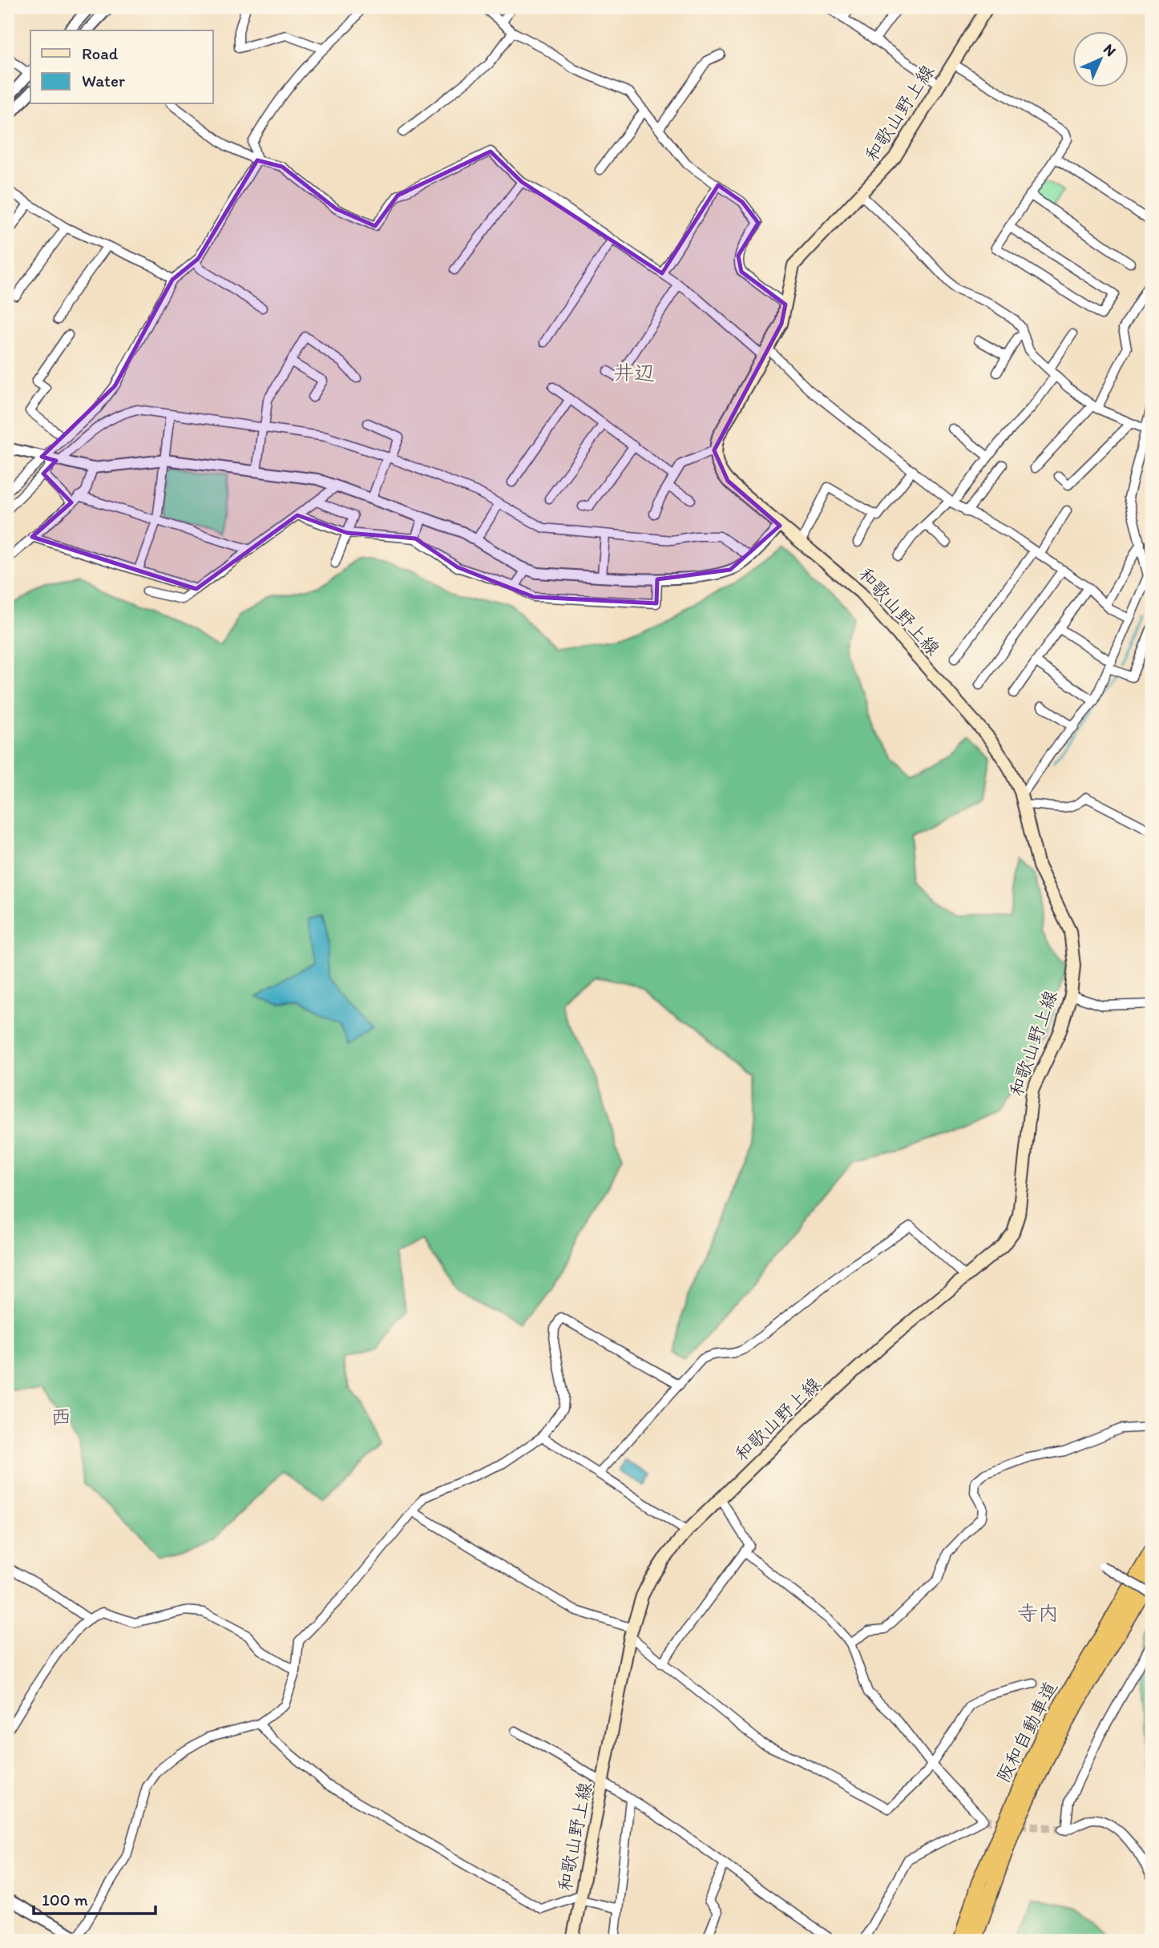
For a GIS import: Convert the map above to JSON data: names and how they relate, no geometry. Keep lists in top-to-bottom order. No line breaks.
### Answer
{"streets":{"highway":["阪和自動車道"],"main road":["和歌山野上線"]},"districts":["井辺","西","寺内"],"legend":["Road","Water"],"scale_bar":"100 m","north":"top right"}
